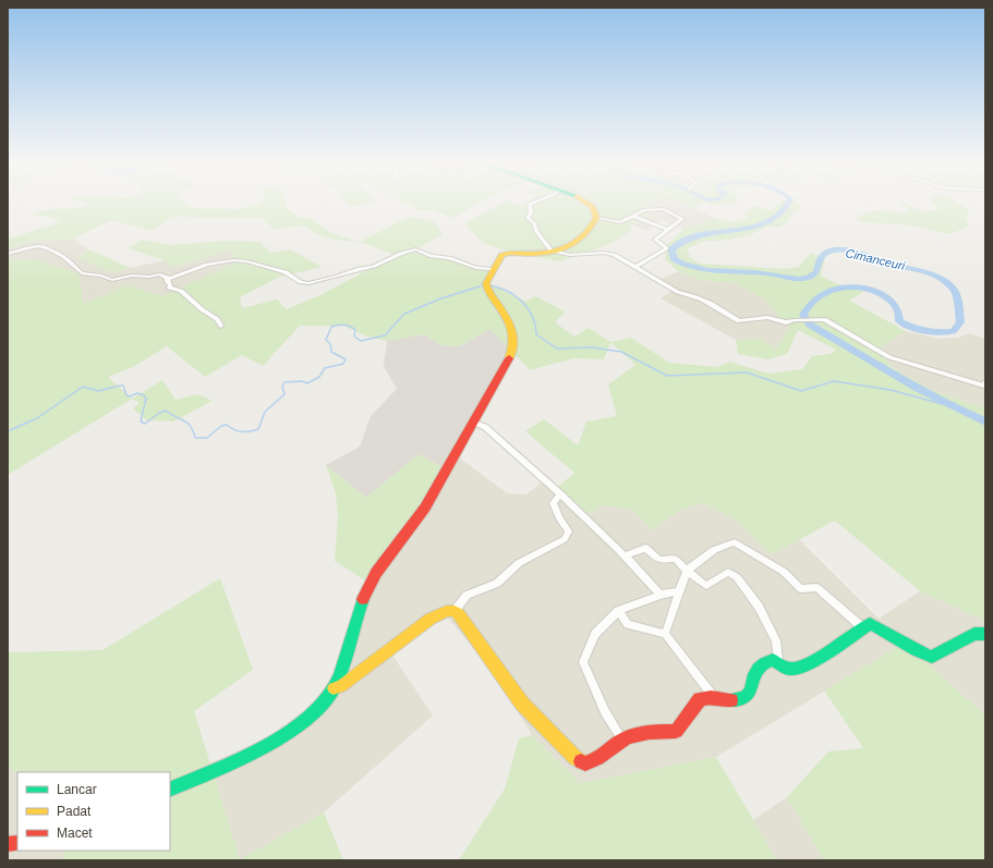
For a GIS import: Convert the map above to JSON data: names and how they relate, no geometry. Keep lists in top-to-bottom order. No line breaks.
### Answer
{"water":["Cimanceuri"],"legend":["Lancar","Padat","Macet"]}
